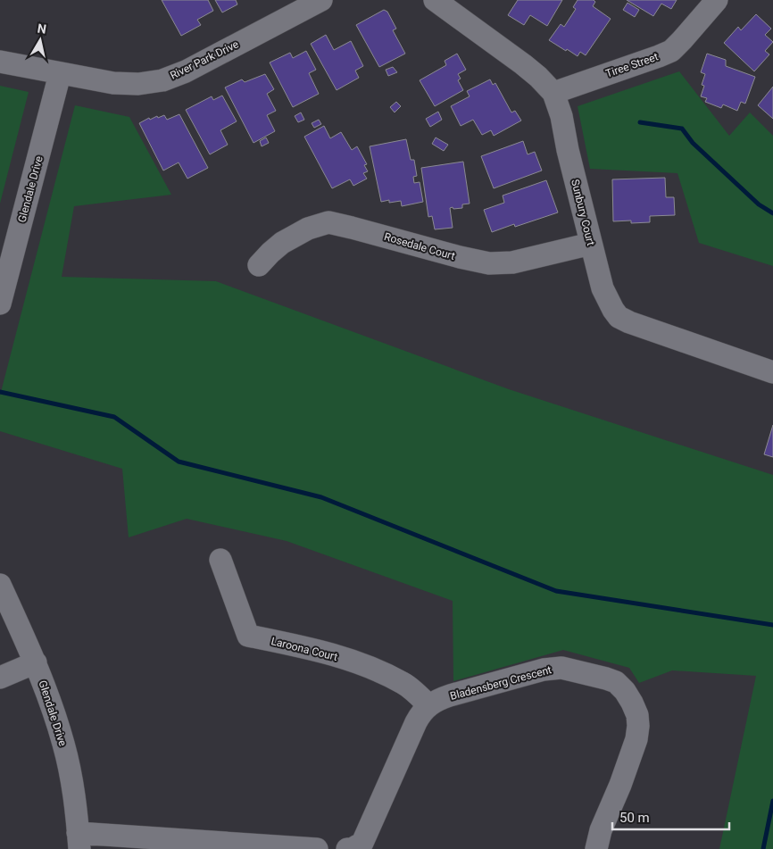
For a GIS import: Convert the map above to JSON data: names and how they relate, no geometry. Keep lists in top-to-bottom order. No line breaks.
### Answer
{"streets":{"street":["River Park Drive","Tiree Street","Glendale Drive","Sunbury Court","Rosedale Court","Laroona Court","Bladensberg Crescent"]},"crossings":[["River Park Drive","Glendale Drive"],["Tiree Street","Sunbury Court"],["Sunbury Court","Rosedale Court"],["Laroona Court","Bladensberg Crescent"]],"scale_bar":"50 m","north":"top"}
